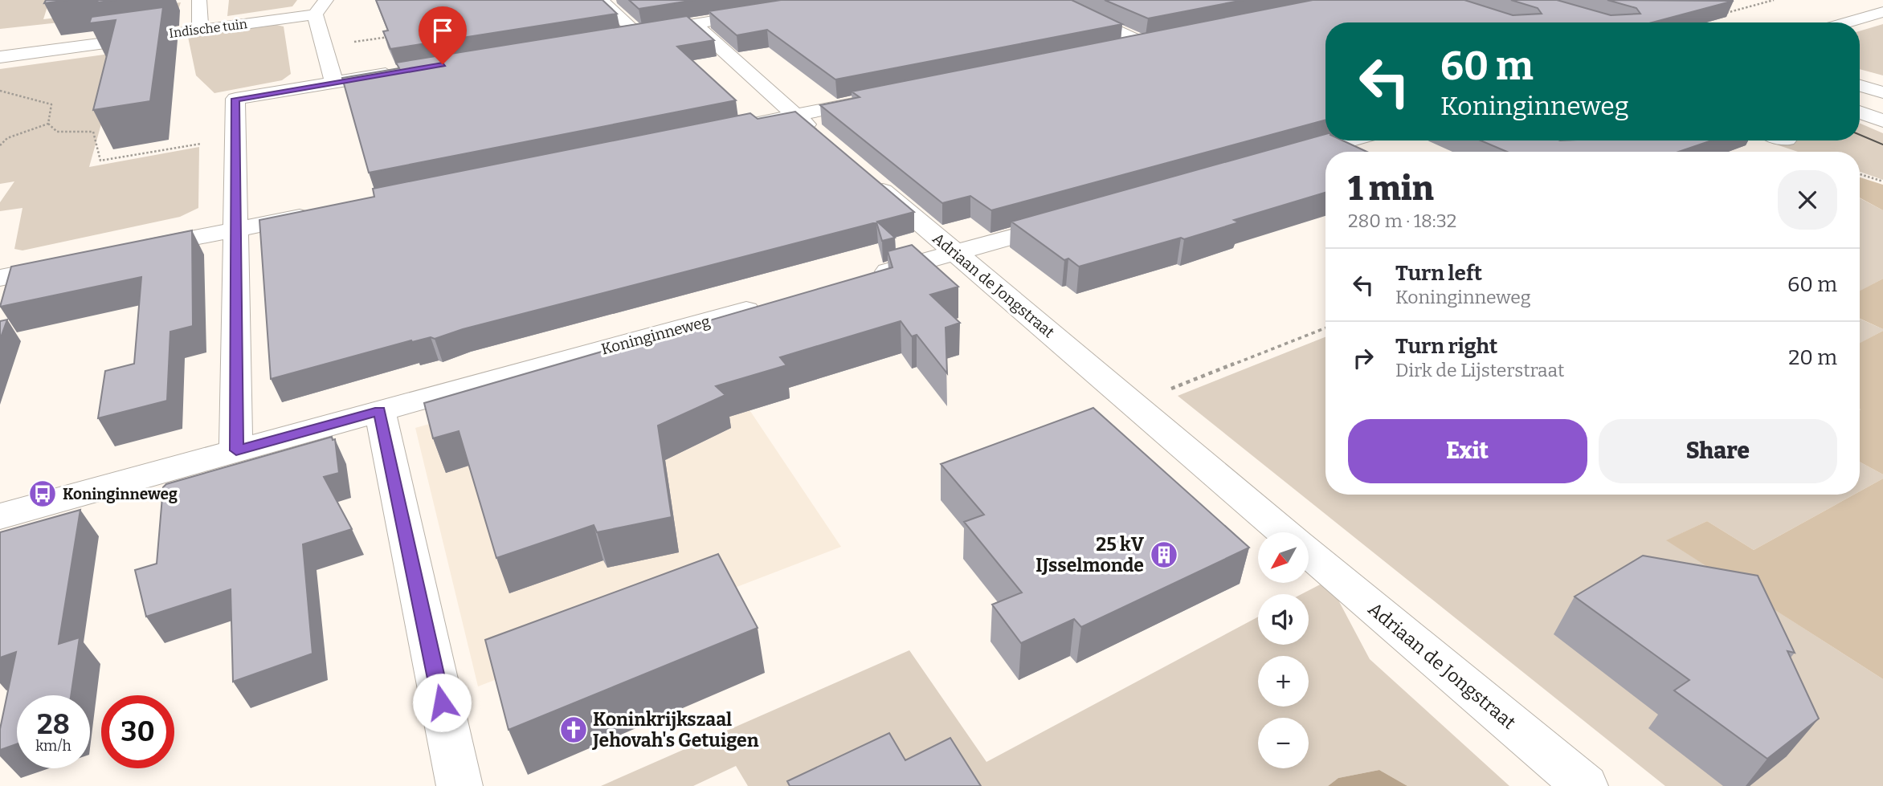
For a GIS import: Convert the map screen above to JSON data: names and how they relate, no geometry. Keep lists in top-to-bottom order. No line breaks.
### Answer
{"streets":{"street":["Indische tuin","Adriaan de Jongstraat","Koninginneweg"]},"places":{"bus stop":["Koninginneweg"],"building":["25 kV IJsselmonde"],"church":["Koninkrijkszaal Jehovah's Getuigen"]},"north":"bottom left","page":{"turn":["60 m","Koninginneweg"],"heading":["1 min","280 m · 18:32"],"list":[{"name":"Turn left","note":"Koninginneweg","value":"60 m"},{"name":"Turn right","note":"Dirk de Lijsterstraat","value":"20 m"}],"buttons":["Exit","Share"],"map_buttons":["+","−"],"speed":"28 km/h","limit":"30"}}
